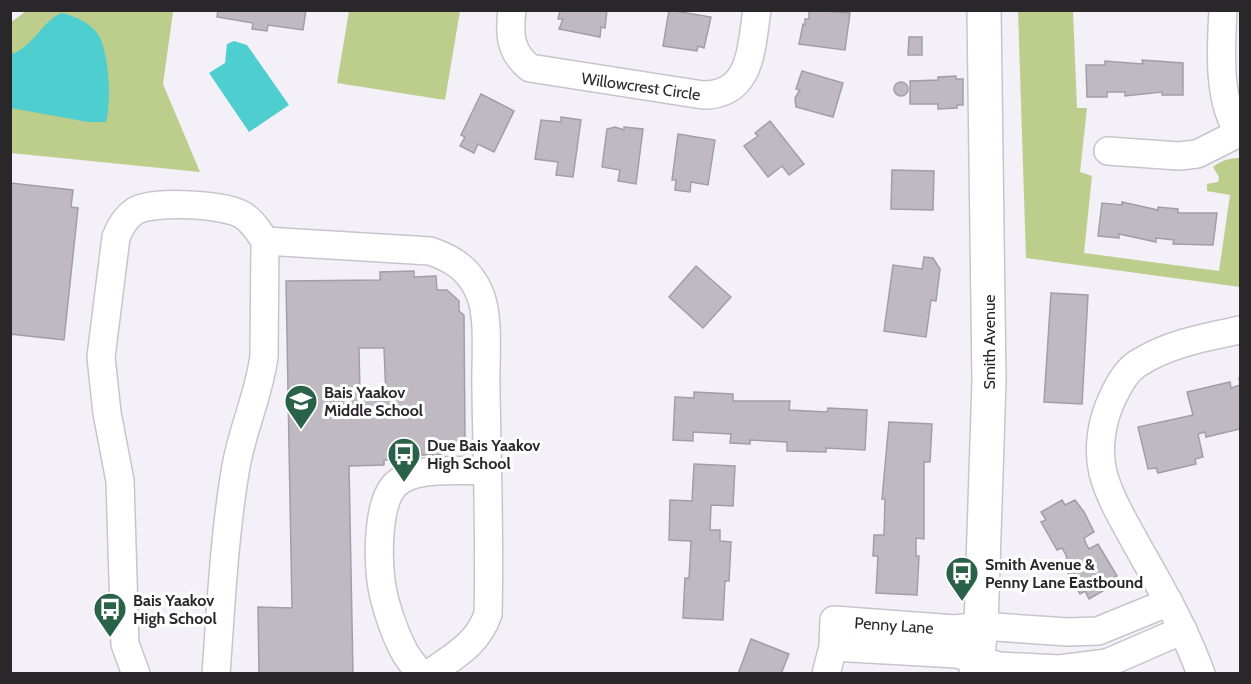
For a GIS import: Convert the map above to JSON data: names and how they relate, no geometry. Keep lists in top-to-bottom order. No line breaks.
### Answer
{"streets":{"main road":["Smith Avenue"],"street":["Willowcrest Circle","Penny Lane"]},"crossings":[["Smith Avenue","Penny Lane"]],"places":{"school or university":["Bais Yaakov Middle School"],"bus stop":["Due Bais Yaakov High School","Smith Avenue & Penny Lane Eastbound","Bais Yaakov High School"]}}
